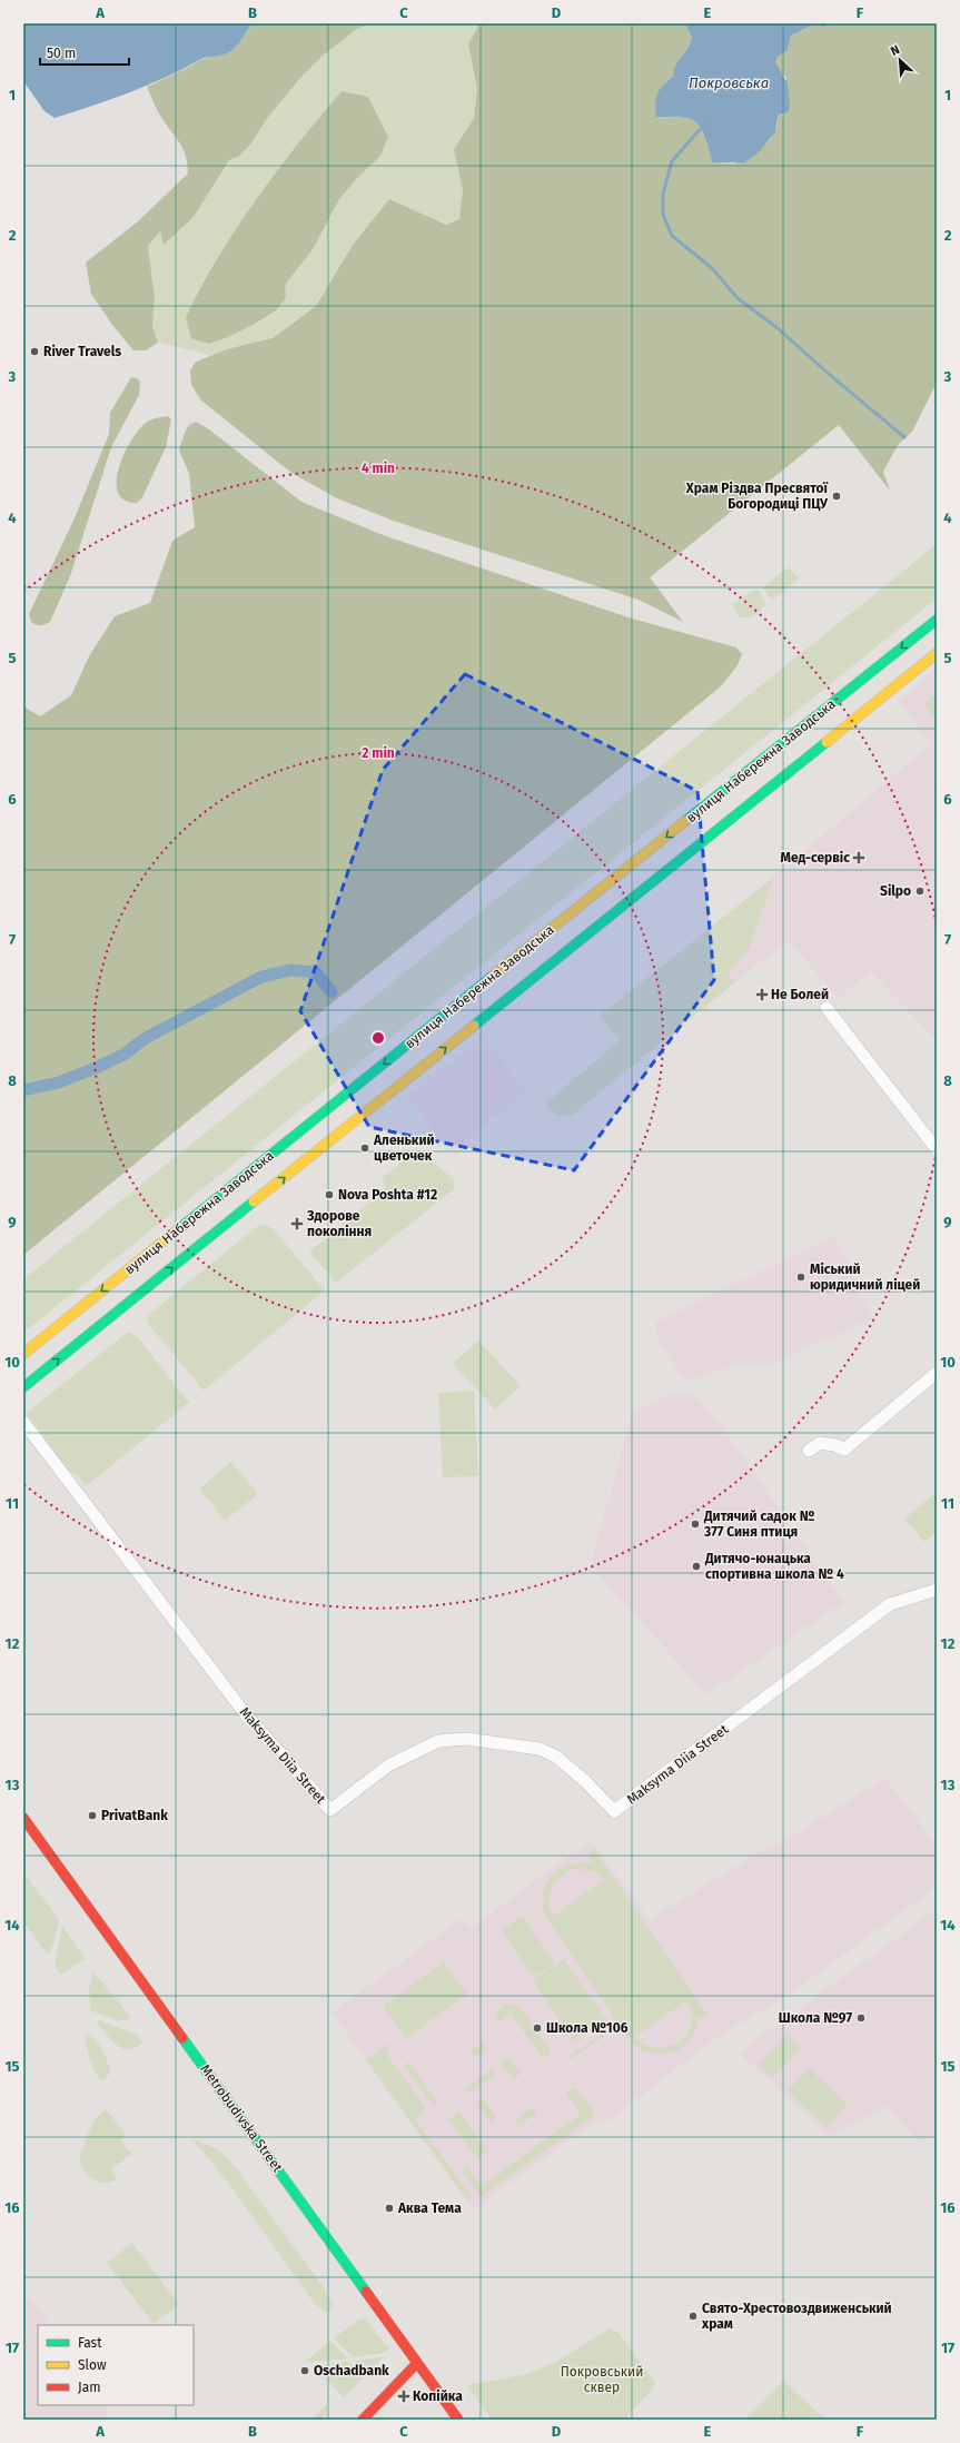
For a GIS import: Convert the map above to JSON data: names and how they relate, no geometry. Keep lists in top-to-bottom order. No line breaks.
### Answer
{"streets":{"main road":["вулиця Набережна Заводська","Metrobudivska Street"],"street":["Maksyma Diia Street"]},"water":["Покровська"],"parks":["Покровський сквер"],"places":{"other":["River Travels","Храм Різдва Пресвятої Богородиці ПЦУ","Silpo","Аленький цветочек","Nova Poshta #12","Міський юридичний ліцей","Дитячий садок № 377 Синя птиця","Дитячо-юнацька спортивна школа № 4","PrivatBank","Школа №97","Школа №106","Аква Тема","Свято-Хрестовоздвиженський храм","Oschadbank"],"health":["Мед-сервіс","Не Болей","Здорове покоління","Копійка"]},"legend":["Fast","Slow","Jam"],"scale_bar":"50 m","north":"top left","grid":{"columns":["A","B","C","D","E","F"],"rows":["1","2","3","4","5","6","7","8","9","10","11","12","13","14","15","16","17"]},"rings":["4 min","2 min"]}
